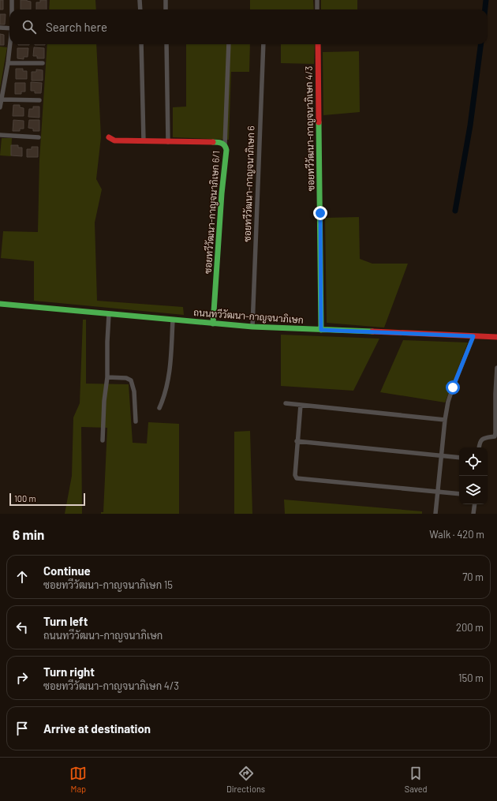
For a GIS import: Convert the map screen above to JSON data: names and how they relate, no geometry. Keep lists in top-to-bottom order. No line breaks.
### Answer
{"streets":{"street":["ซอยทวีวัฒนา-กาญจนาภิเษก 4/3","ซอยทวีวัฒนา-กาญจนาภิเษก 6","ซอยทวีวัฒนา-กาญจนาภิเษก 6/1","ถนนทวีวัฒนา-กาญจนาภิเษก"]},"crossings":[["ซอยทวีวัฒนา-กาญจนาภิเษก 4/3","ถนนทวีวัฒนา-กาญจนาภิเษก"],["ซอยทวีวัฒนา-กาญจนาภิเษก 6","ถนนทวีวัฒนา-กาญจนาภิเษก"],["ซอยทวีวัฒนา-กาญจนาภิเษก 6/1","ถนนทวีวัฒนา-กาญจนาภิเษก"]],"scale_bar":"100 m","page":{"search":"Search here","scale":"100 m","heading":["6 min","Walk · 420 m"],"list":[["Continue","ซอยทวีวัฒนา-กาญจนาภิเษก 15","70 m"],["Turn left","ถนนทวีวัฒนา-กาญจนาภิเษก","200 m"],["Turn right","ซอยทวีวัฒนา-กาญจนาภิเษก 4/3","150 m"],"Arrive at destination"],"nav":["Map","Directions","Saved"]}}
